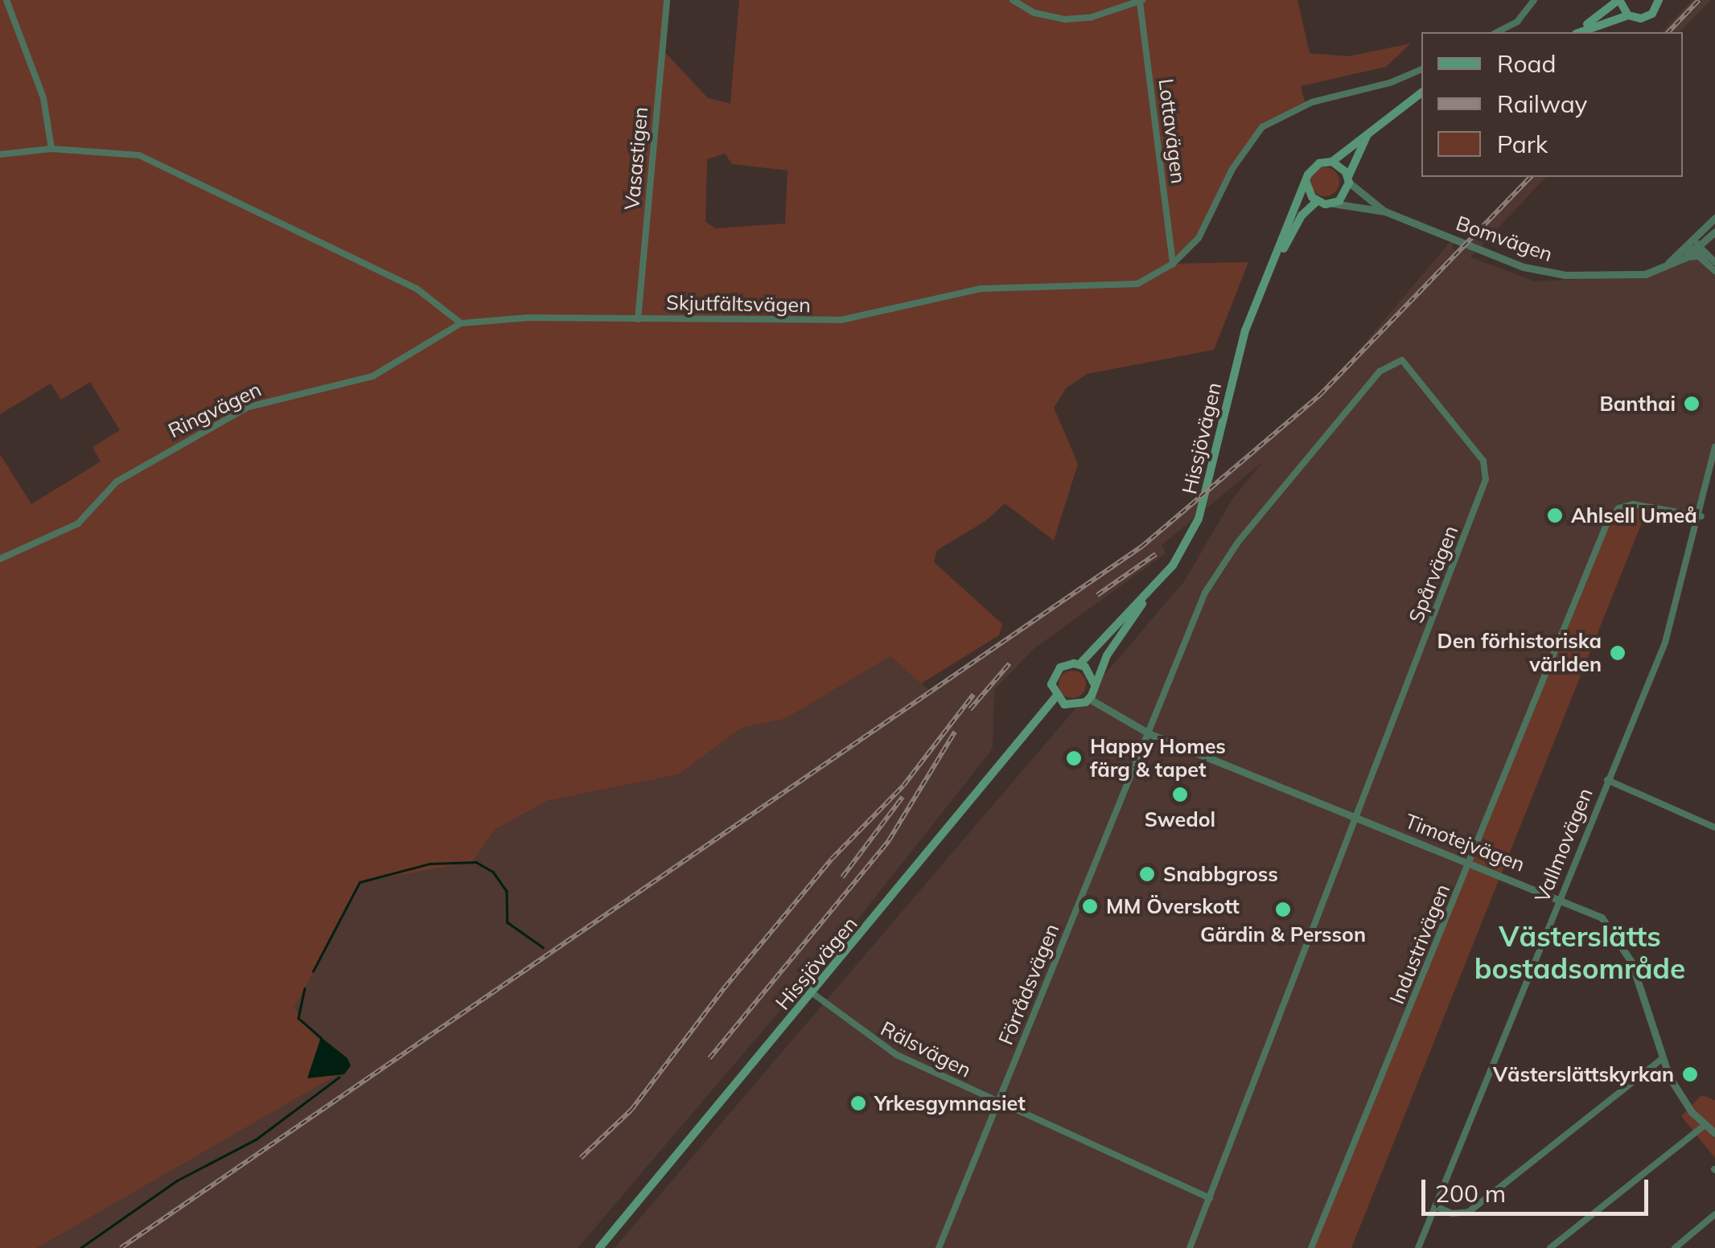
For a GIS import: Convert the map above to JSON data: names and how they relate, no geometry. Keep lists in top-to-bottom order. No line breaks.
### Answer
{"streets":{"main road":["Hissjövägen"],"street":["Lottavägen","Vasastigen","Bomvägen","Skjutfältsvägen","Ringvägen","Spårvägen","Timotejvägen","Vallmovägen","Industrivägen","Förrådsvägen","Rälsvägen"]},"crossings":[["Lottavägen","Skjutfältsvägen"],["Vasastigen","Skjutfältsvägen"],["Bomvägen","Hissjövägen"],["Skjutfältsvägen","Ringvägen"],["Hissjövägen","Timotejvägen"],["Hissjövägen","Rälsvägen"],["Spårvägen","Timotejvägen"],["Spårvägen","Förrådsvägen"],["Spårvägen","Rälsvägen"],["Timotejvägen","Vallmovägen"],["Timotejvägen","Industrivägen"],["Timotejvägen","Förrådsvägen"],["Vallmovägen","Industrivägen"],["Förrådsvägen","Rälsvägen"]],"districts":["Västerslätts bostadsområde"],"places":["Banthai","Ahlsell Umeå","Den förhistoriska världen","Happy Homes färg & tapet","Swedol","Snabbgross","MM Överskott","Gärdin & Persson","Västerslättskyrkan","Yrkesgymnasiet"],"legend":["Road","Railway","Park"],"scale_bar":"200 m"}
